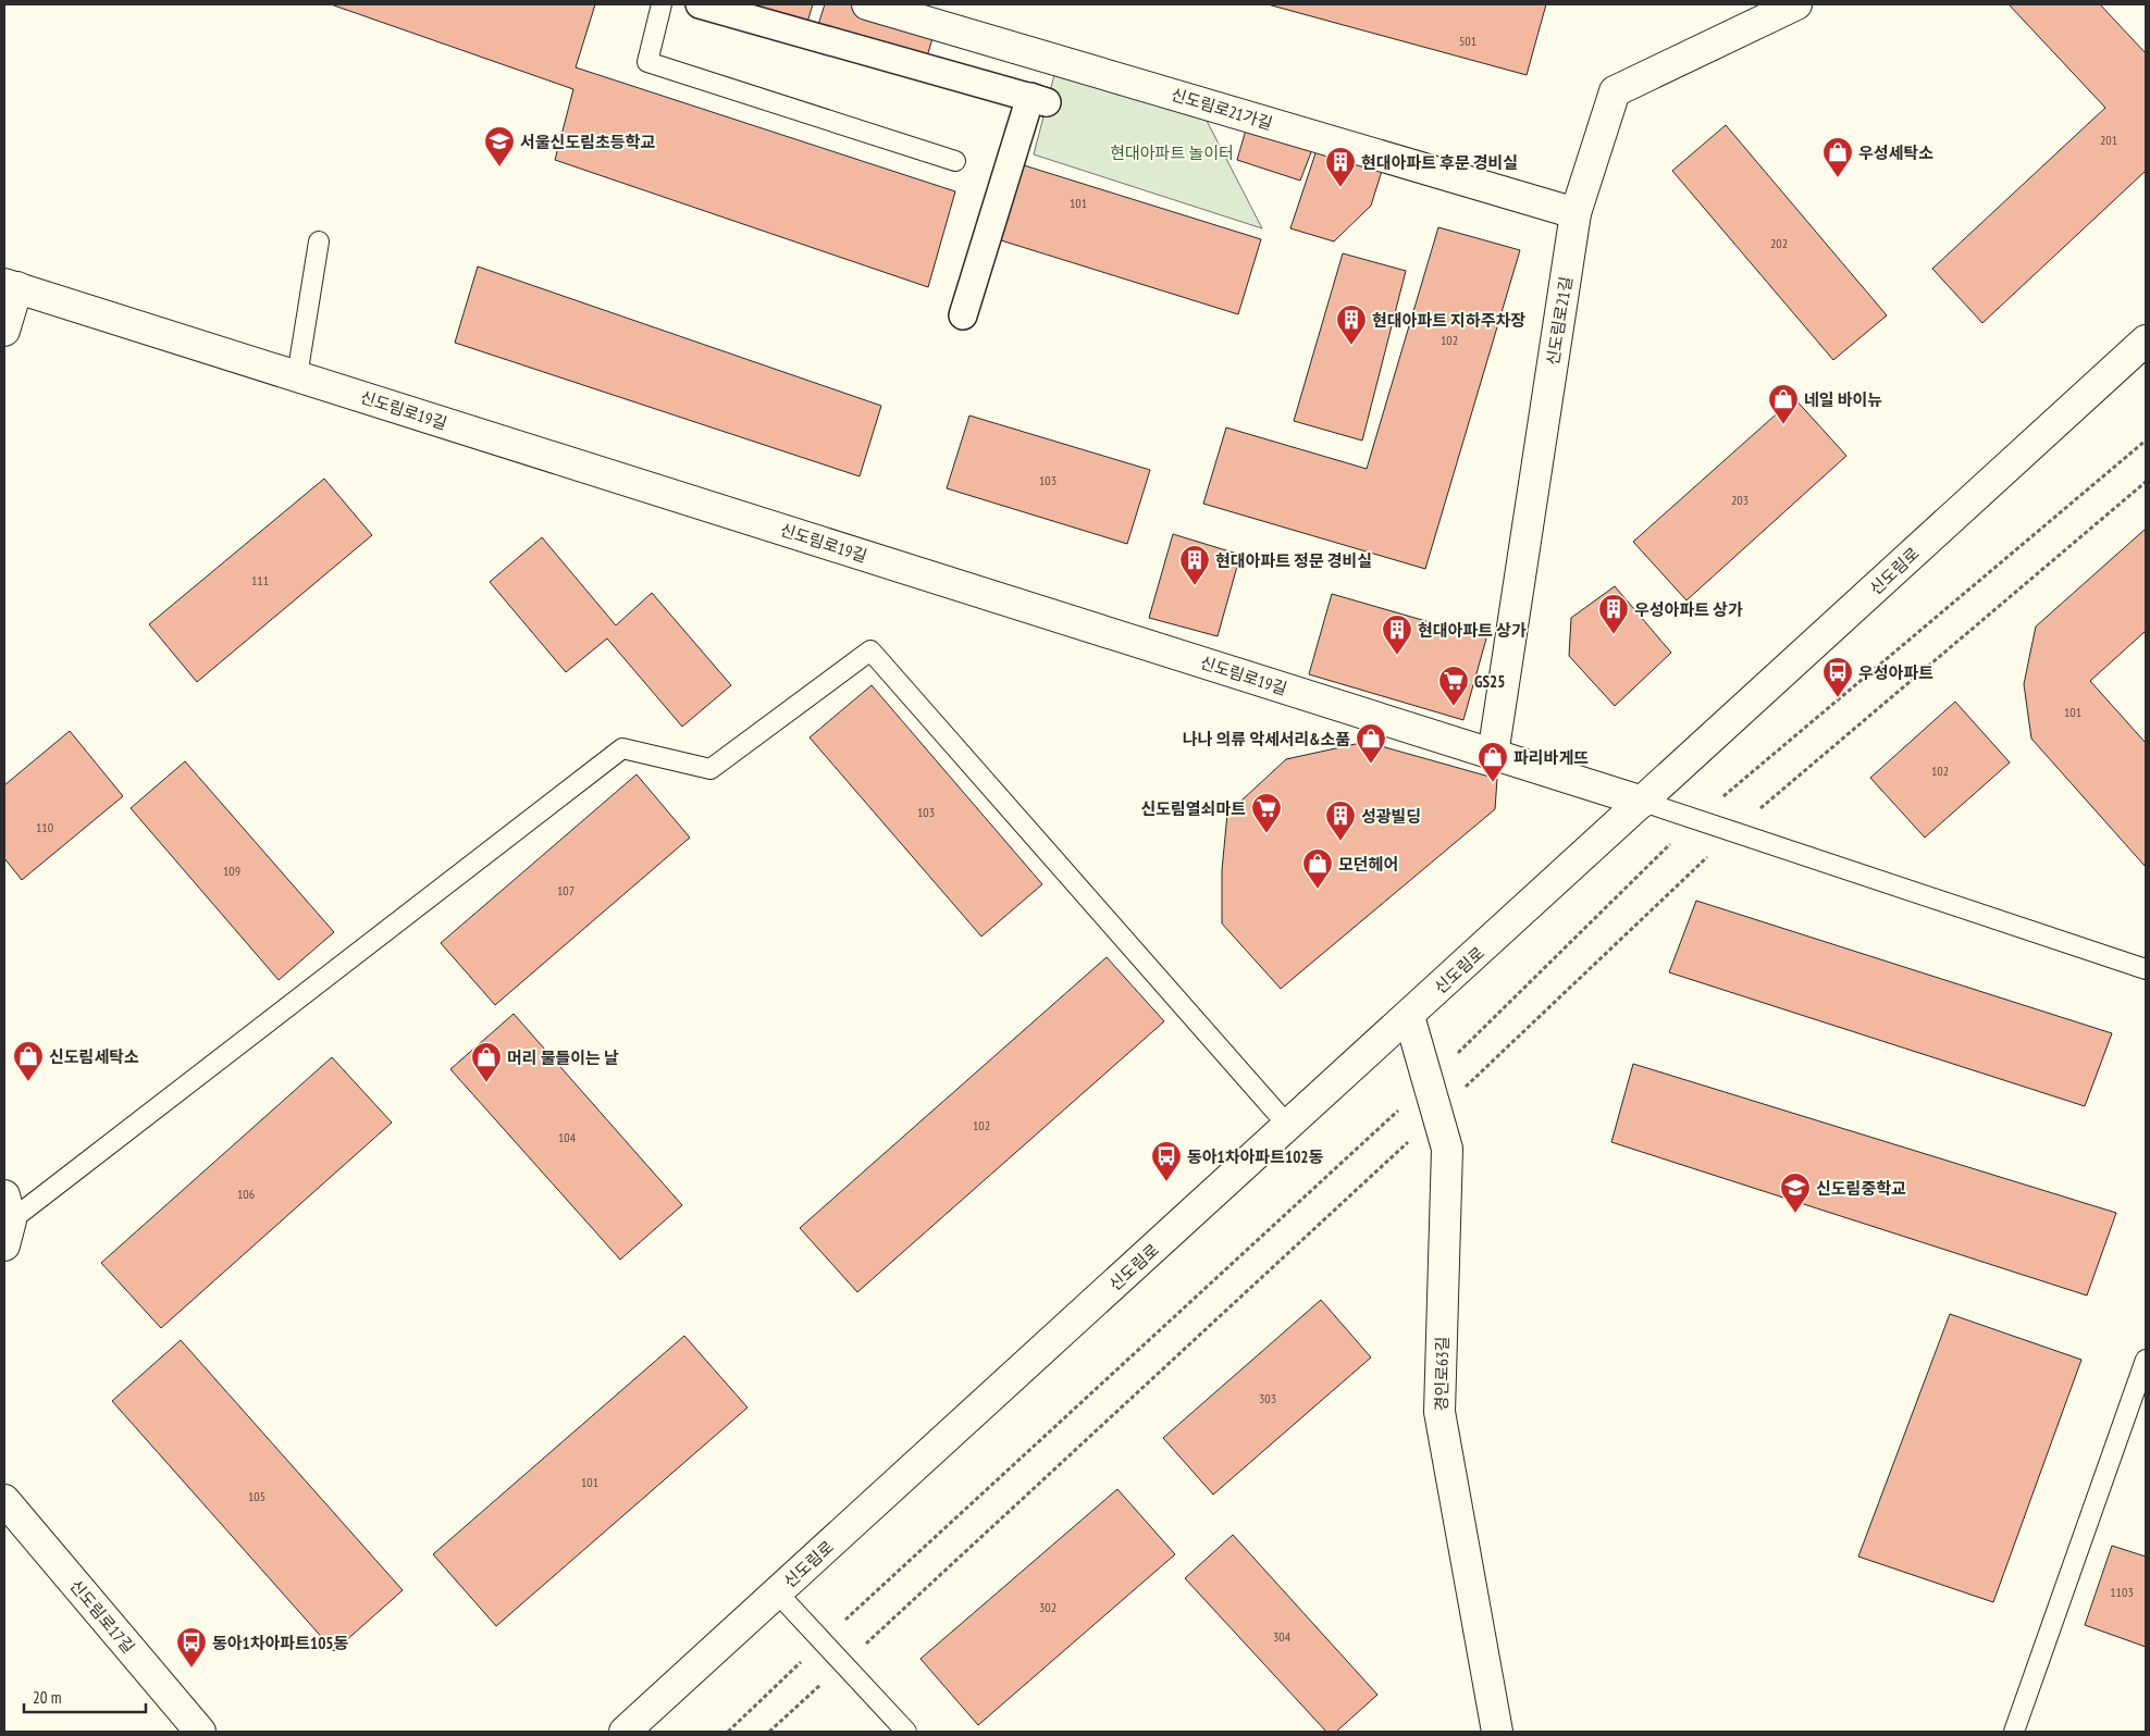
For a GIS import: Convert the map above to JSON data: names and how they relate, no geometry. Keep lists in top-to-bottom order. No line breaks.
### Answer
{"streets":{"street":["신도림로21가길","신도림로21길","신도림로19길","신도림로","경인로63길","신도림로17길"]},"crossings":[["신도림로21가길","신도림로21길"],["신도림로21길","신도림로19길"],["신도림로19길","신도림로"],["신도림로","경인로63길"]],"parks":["현대아파트 놀이터"],"places":{"school or university":["서울신도림초등학교","신도림중학교"],"shop":["우성세탁소","네일 바이뉴","나나 의류 악세서리&소품","파리바게뜨","모던헤어","신도림세탁소","머리 물들이는 날"],"building":["현대아파트 후문 경비실","현대아파트 지하주차장","현대아파트 정문 경비실","우성아파트 상가","현대아파트 상가","성광빌딩"],"bus stop":["우성아파트","동아1차아파트102동","동아1차아파트105동"],"supermarket":["GS25","신도림열쇠마트"]},"house_numbers":["501","201","101","202","102","103","203","111","101","102","103","110","109","107","102","104","106","303","101","105","1103","302","304"],"scale_bar":"20 m"}
